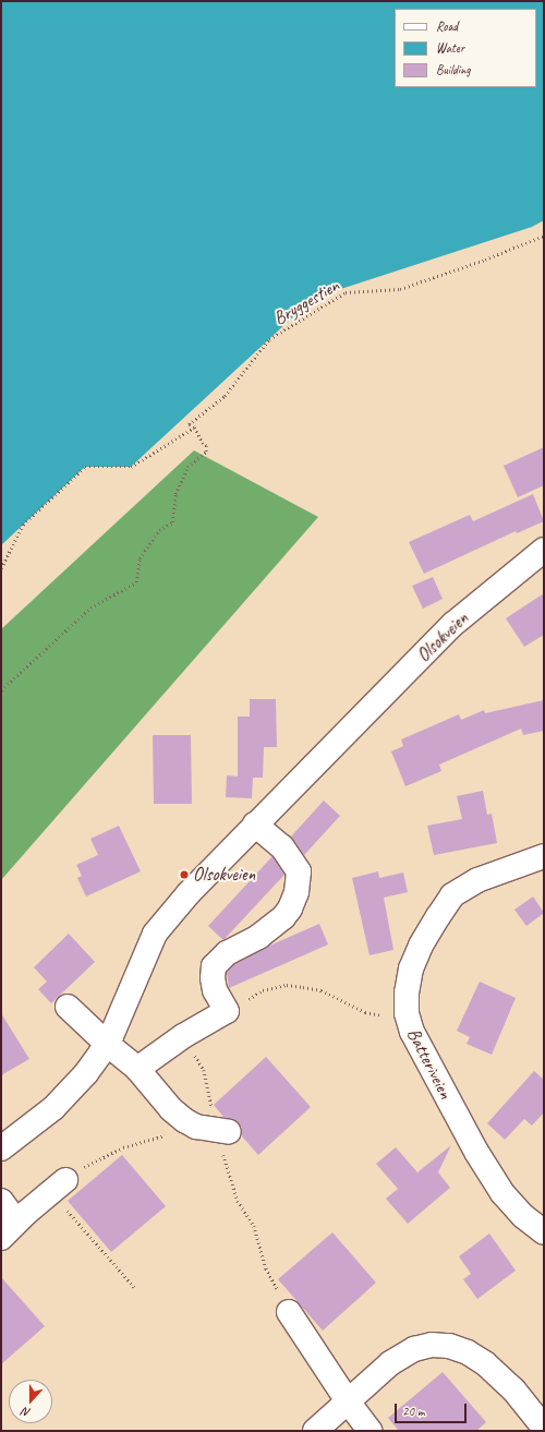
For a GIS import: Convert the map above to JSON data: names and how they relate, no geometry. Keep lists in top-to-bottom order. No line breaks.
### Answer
{"streets":{"street":["Olsokveien","Batteriveien"],"path":["Bryggestien"]},"places":["Olsokveien"],"legend":["Road","Water","Building"],"scale_bar":"20 m","north":"bottom"}
